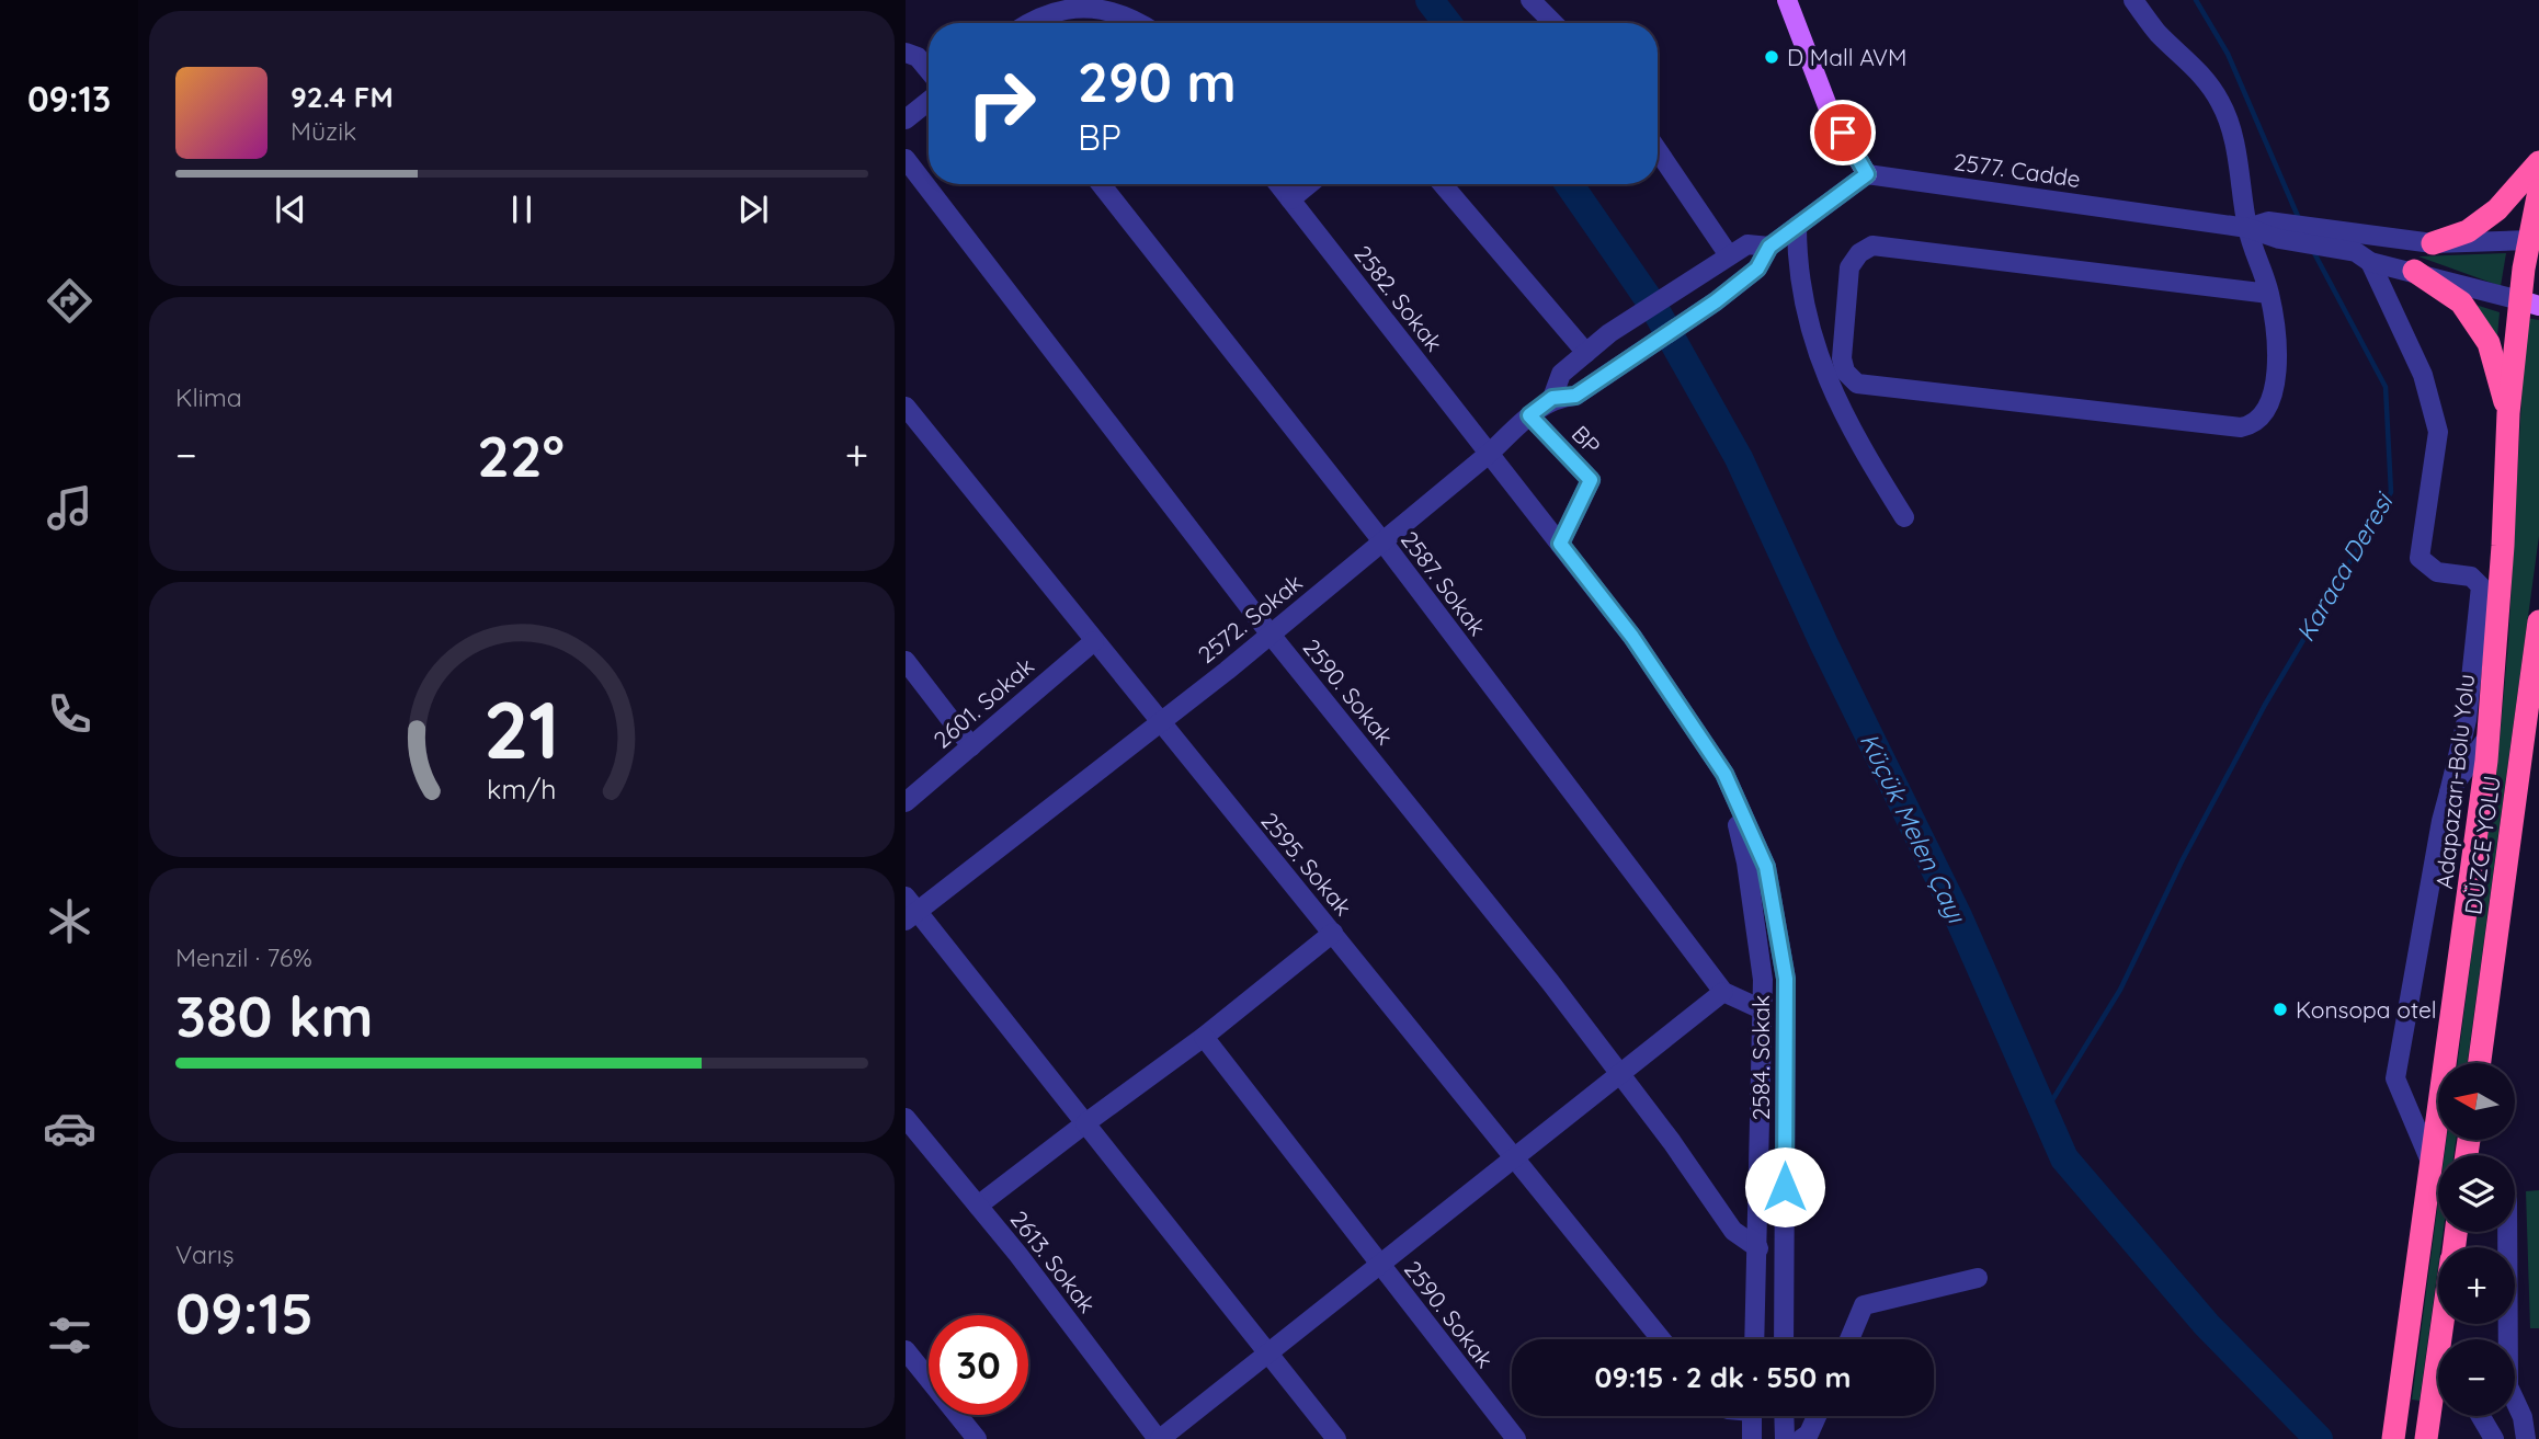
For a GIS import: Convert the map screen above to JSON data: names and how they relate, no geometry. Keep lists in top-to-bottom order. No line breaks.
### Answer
{"streets":{"highway":["Adapazarı-Bolu Yolu","DÜZCE YOLU"],"street":["2577. Cadde","2582. Sokak","BP","2587. Sokak","2572. Sokak","2590. Sokak","2601. Sokak","2595. Sokak","2584. Sokak","2613. Sokak"]},"crossings":[["2582. Sokak","2572. Sokak"],["2582. Sokak","2584. Sokak"],["BP","2572. Sokak"],["BP","2584. Sokak"],["2587. Sokak","2572. Sokak"],["2587. Sokak","2584. Sokak"],["2572. Sokak","2590. Sokak"],["2572. Sokak","2595. Sokak"],["2572. Sokak","2584. Sokak"],["2590. Sokak","2584. Sokak"],["2601. Sokak","2595. Sokak"]],"water":["Karaca Deresi","Küçük Melen Çayı"],"places":["D Mall AVM","Konsopa otel"],"north":"left","page":{"tabs":"09:13","turn":["290 m","BP"],"song":["92.4 FM","Müzik"],"tile":["Klima",["Menzil · 76%","380 km"],["Varış","09:15"]],"heat":["−","22°","+"],"map_buttons":["+","−"],"limit":"30","trip":"09:15 · 2 dk · 550 m","gauge":["21","km/h"]}}
